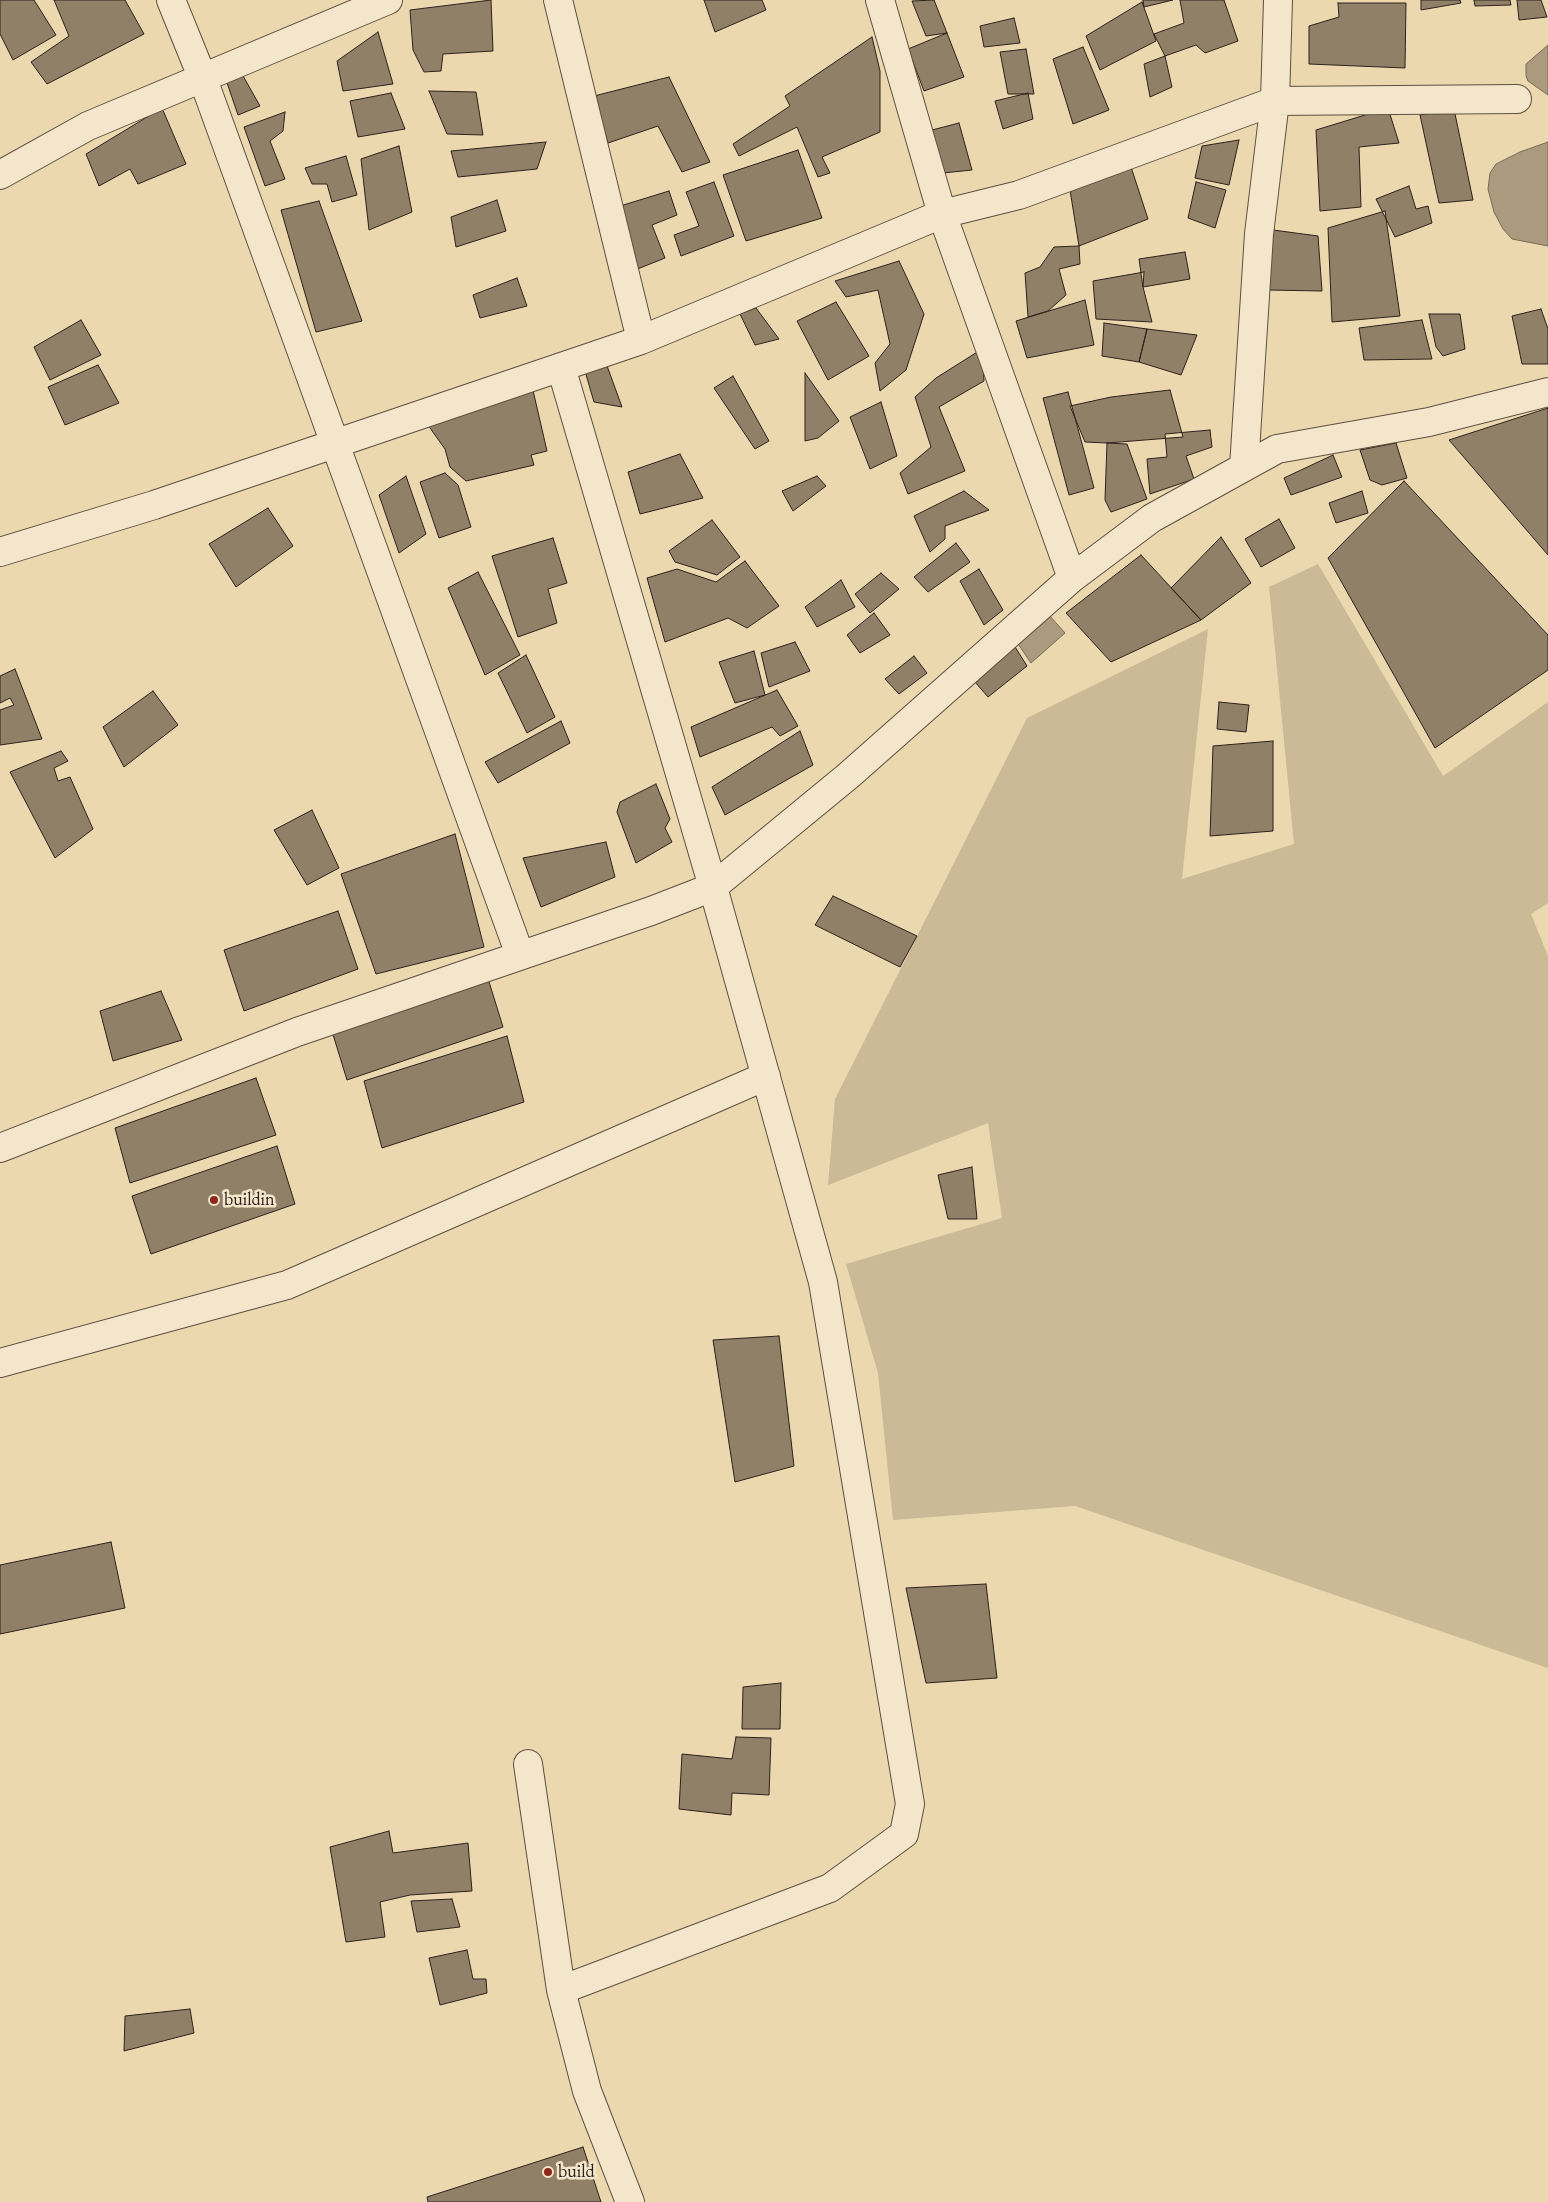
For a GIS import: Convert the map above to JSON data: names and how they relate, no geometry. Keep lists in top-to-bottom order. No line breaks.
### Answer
{"places":["buildin","build"]}
